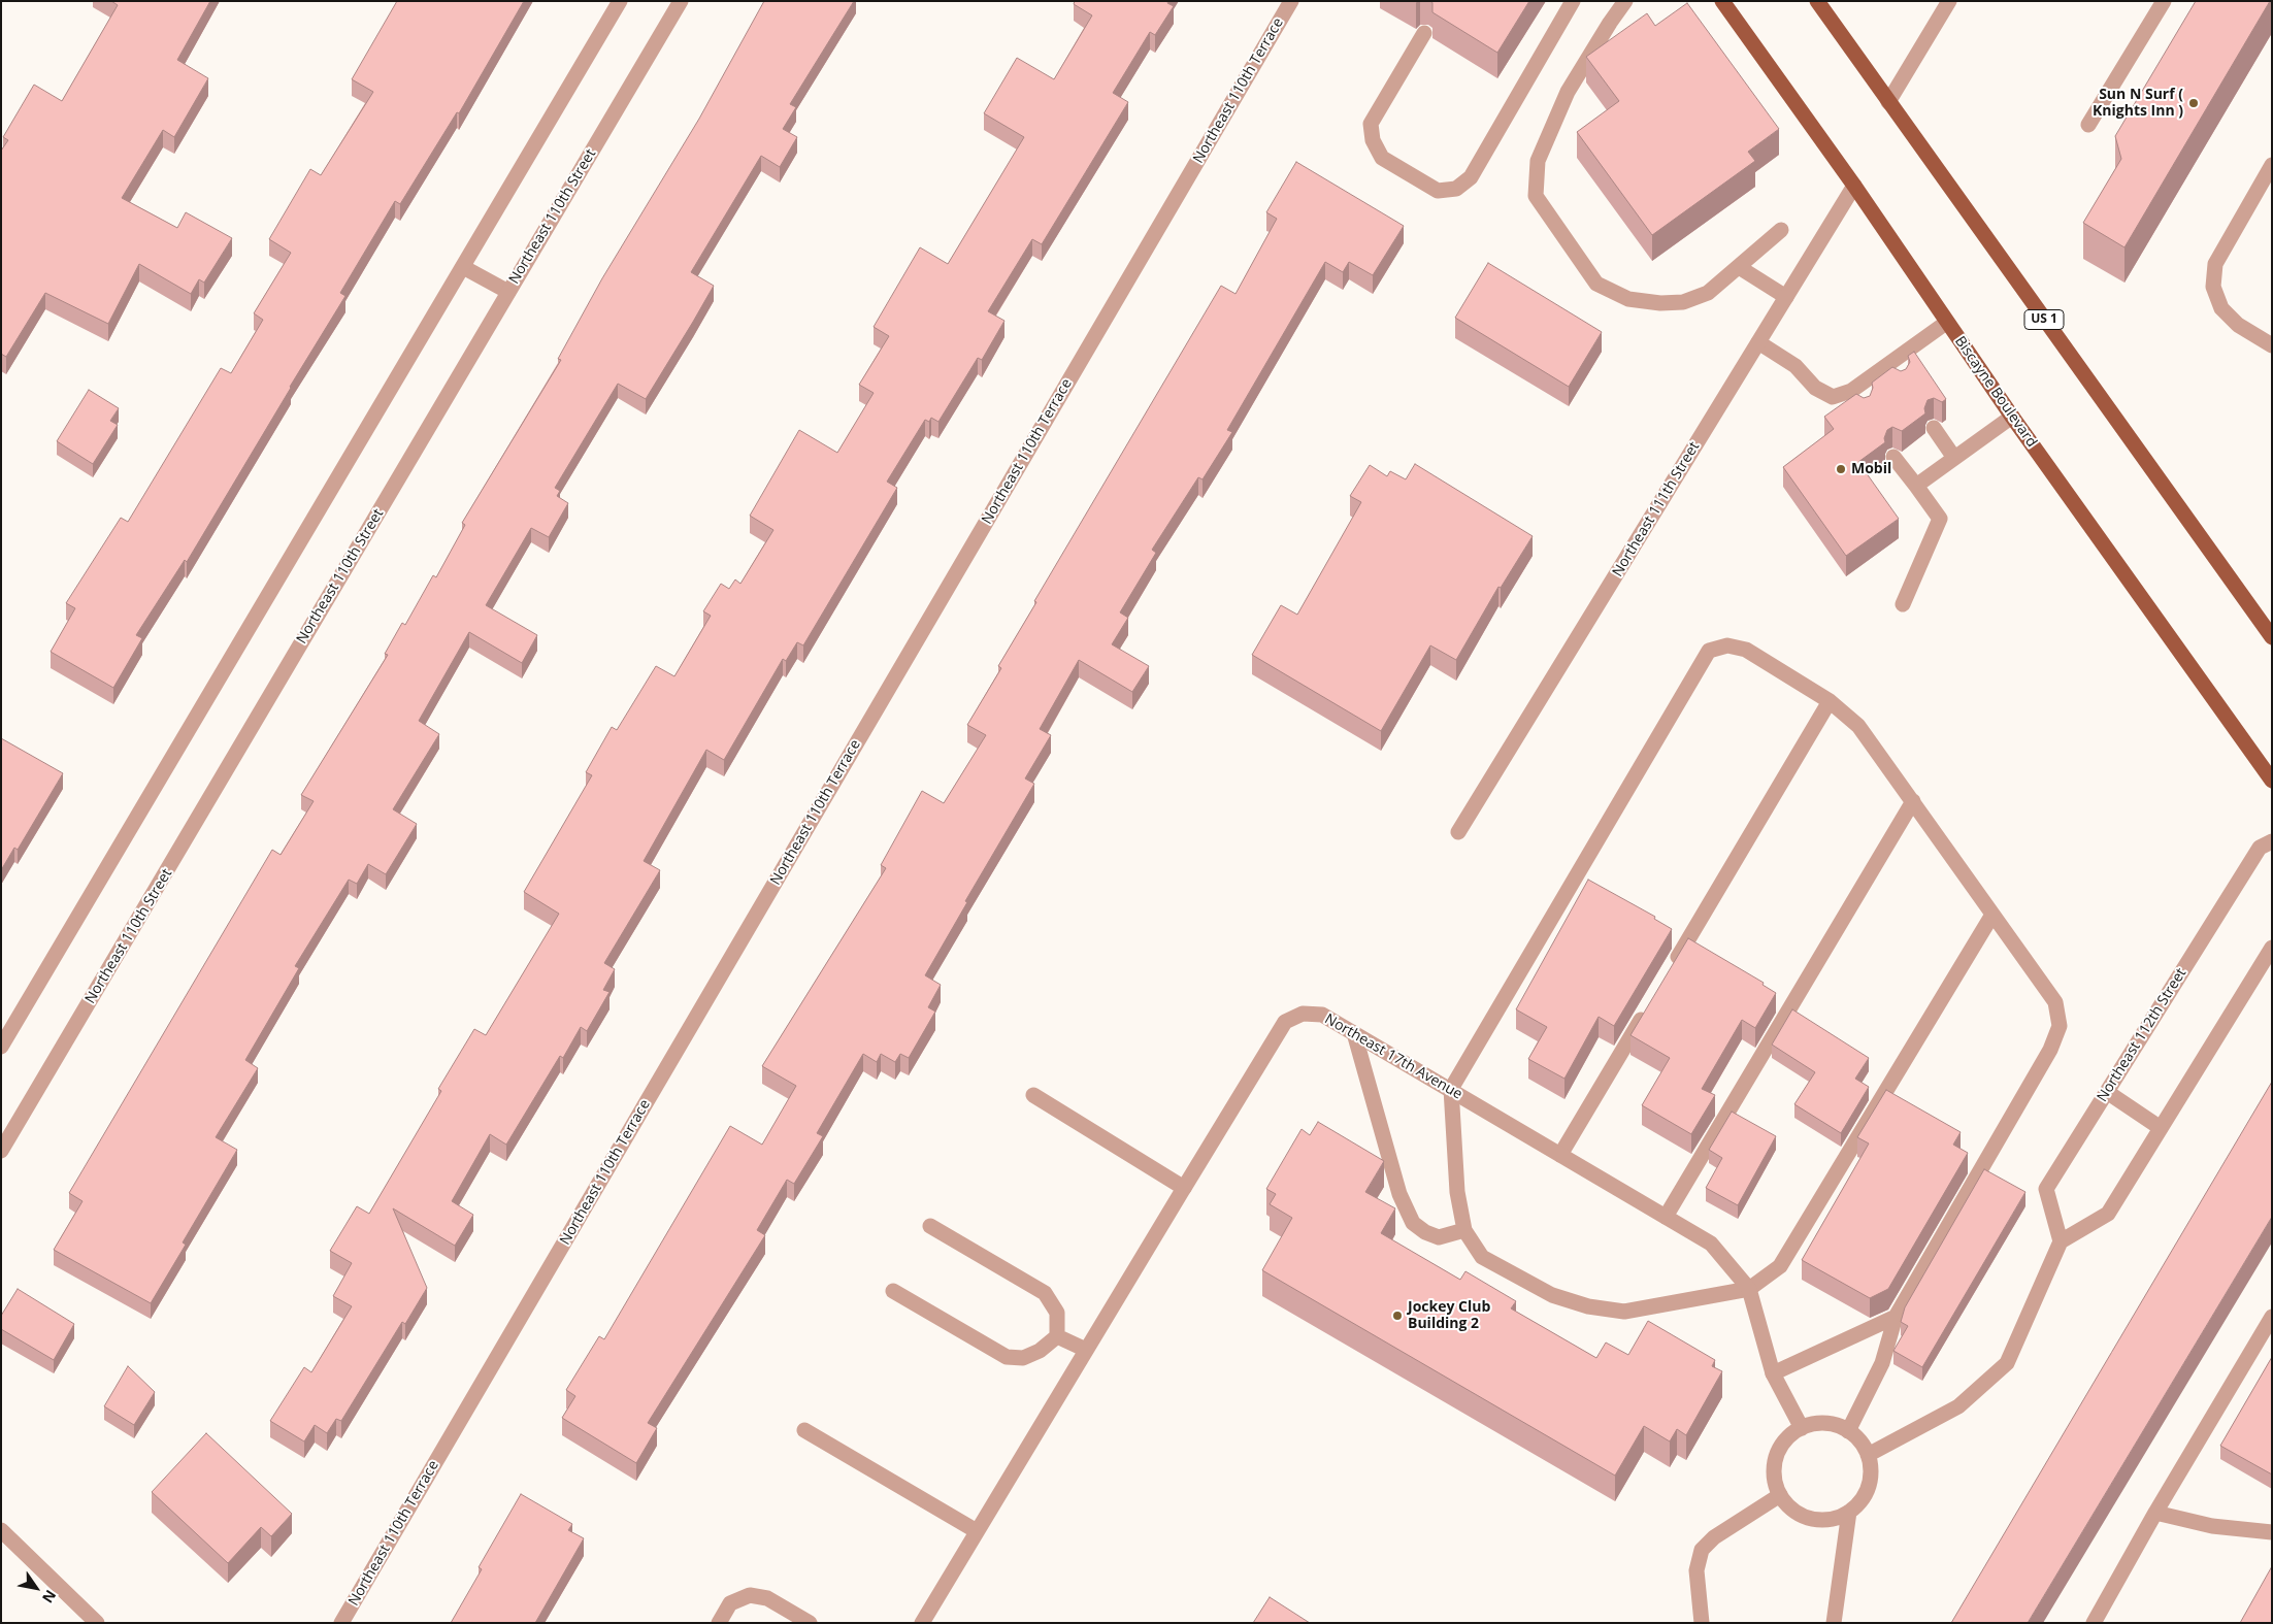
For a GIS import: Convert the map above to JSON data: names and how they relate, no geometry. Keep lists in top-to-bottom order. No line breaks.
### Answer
{"streets":{"main road":["US 1","Biscayne Boulevard"],"street":["Northeast 110th Terrace","Northeast 110th Street","Northeast 111th Street","Northeast 112th Street","Northeast 17th Avenue"]},"crossings":[["Biscayne Boulevard","Northeast 111th Street"]],"places":["Sun N Surf ( Knights Inn )","Mobil","Jockey Club Building 2"],"north":"bottom right"}
